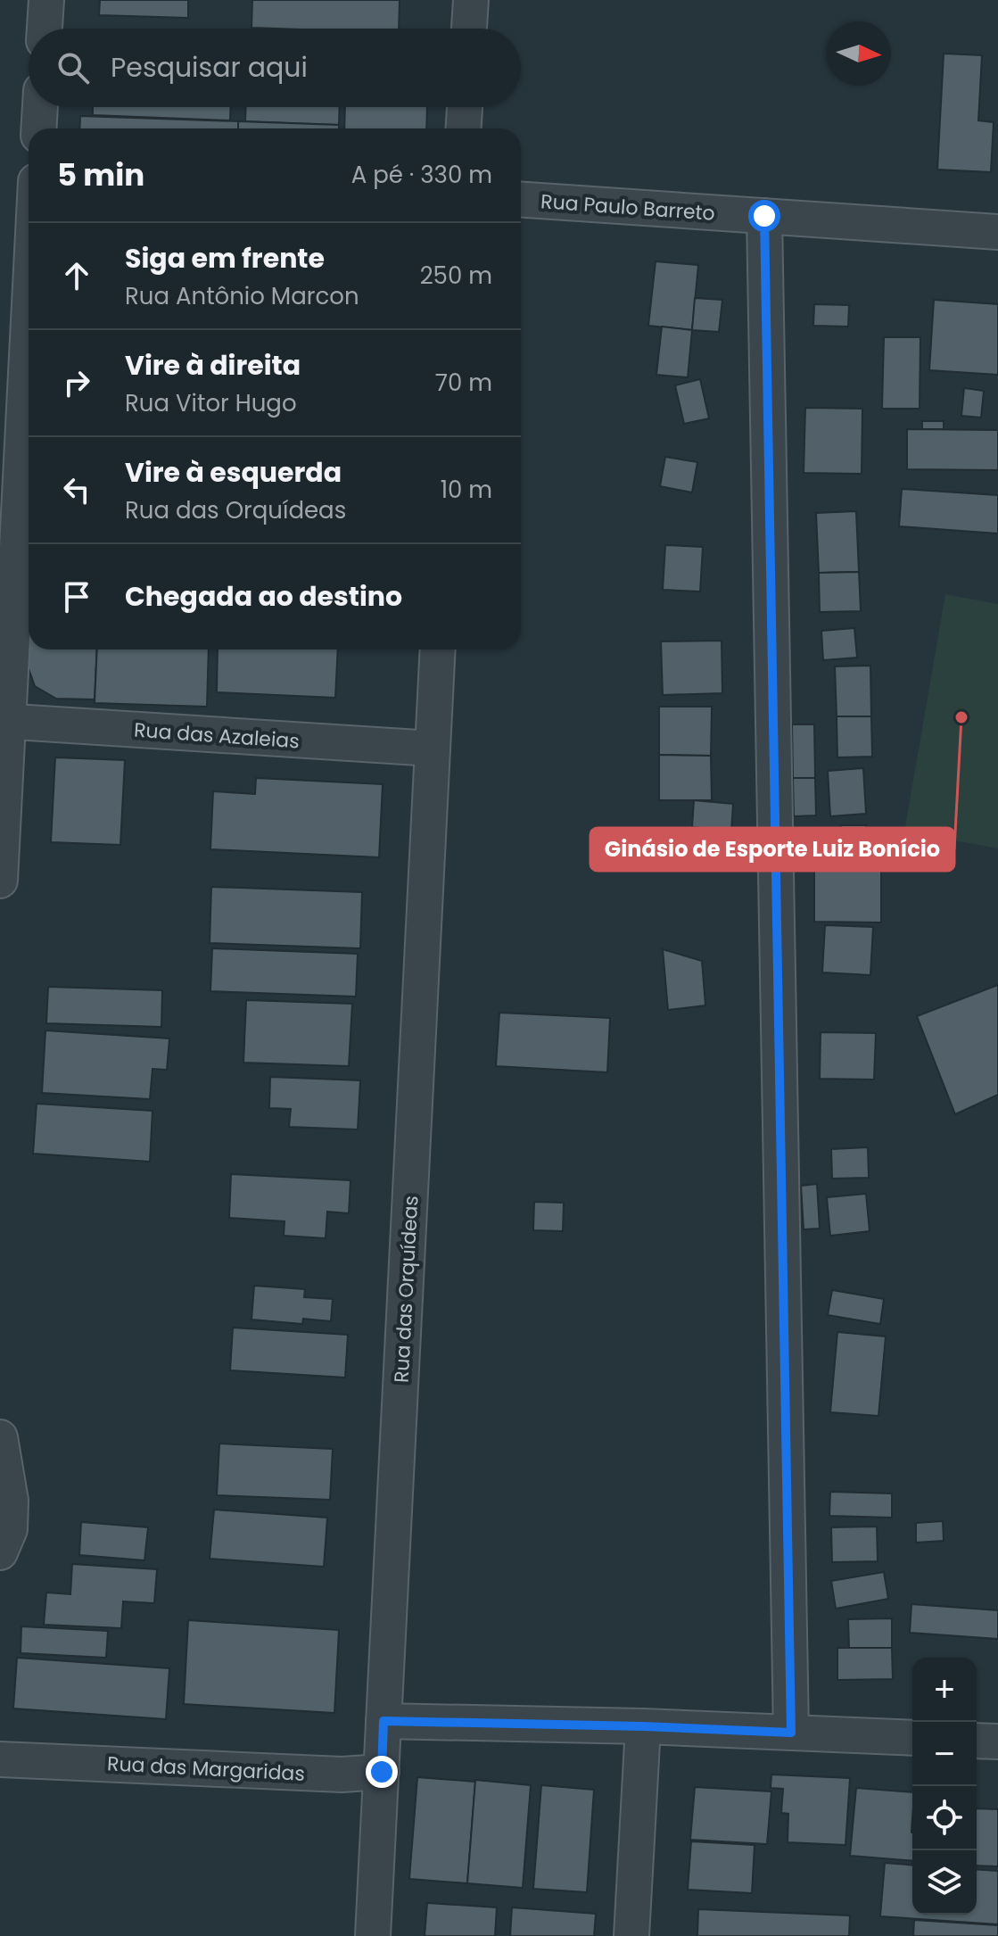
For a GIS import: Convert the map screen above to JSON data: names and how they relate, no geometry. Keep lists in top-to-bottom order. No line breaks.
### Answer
{"streets":{"street":["Rua Paulo Barreto","Rua das Azaleias","Rua das Orquídeas","Rua das Margaridas"]},"crossings":[["Rua das Azaleias","Rua das Orquídeas"],["Rua das Orquídeas","Rua das Margaridas"]],"places":["Ginásio de Esporte Luiz Bonício"],"north":"right","page":{"search":"Pesquisar aqui","heading":["5 min","A pé · 330 m"],"list":[["Siga em frente","Rua Antônio Marcon","250 m"],["Vire à direita","Rua Vitor Hugo","70 m"],["Vire à esquerda","Rua das Orquídeas","10 m"],"Chegada ao destino"],"map_buttons":["+","−"]}}
